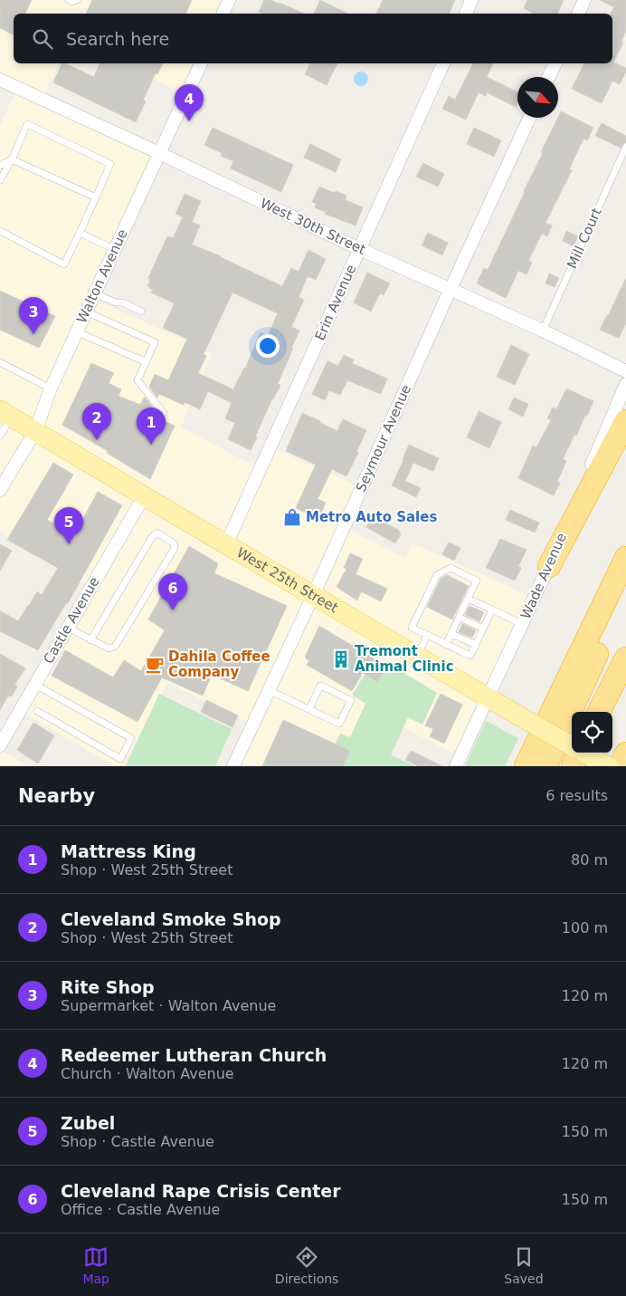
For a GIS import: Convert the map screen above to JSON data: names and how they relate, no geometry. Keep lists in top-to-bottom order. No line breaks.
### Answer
{"streets":{"main road":["West 25th Street"],"street":["West 30th Street","Walton Avenue","Erin Avenue","Seymour Avenue","Wade Avenue","Castle Avenue"],"lane":["Mill Court"]},"crossings":[["West 30th Street","Mill Court"],["West 30th Street","Walton Avenue"],["West 30th Street","Erin Avenue"],["West 30th Street","Seymour Avenue"],["Walton Avenue","West 25th Street"],["Erin Avenue","West 25th Street"],["Seymour Avenue","West 25th Street"],["Wade Avenue","West 25th Street"],["West 25th Street","Castle Avenue"]],"places":{"shop":["Metro Auto Sales"],"building":["Tremont Animal Clinic"],"cafe":["Dahila Coffee Company"]},"north":"bottom right","page":{"search":"Search here","pins":["4","3","2","1","5","6"],"heading":["Nearby","6 results"],"list":[{"mark":"1","name":"Mattress King","note":"Shop · West 25th Street","value":"80 m"},{"mark":"2","name":"Cleveland Smoke Shop","note":"Shop · West 25th Street","value":"100 m"},{"mark":"3","name":"Rite Shop","note":"Supermarket · Walton Avenue","value":"120 m"},{"mark":"4","name":"Redeemer Lutheran Church","note":"Church · Walton Avenue","value":"120 m"},{"mark":"5","name":"Zubel","note":"Shop · Castle Avenue","value":"150 m"},{"mark":"6","name":"Cleveland Rape Crisis Center","note":"Office · Castle Avenue","value":"150 m"}],"nav":["Map","Directions","Saved"]}}
